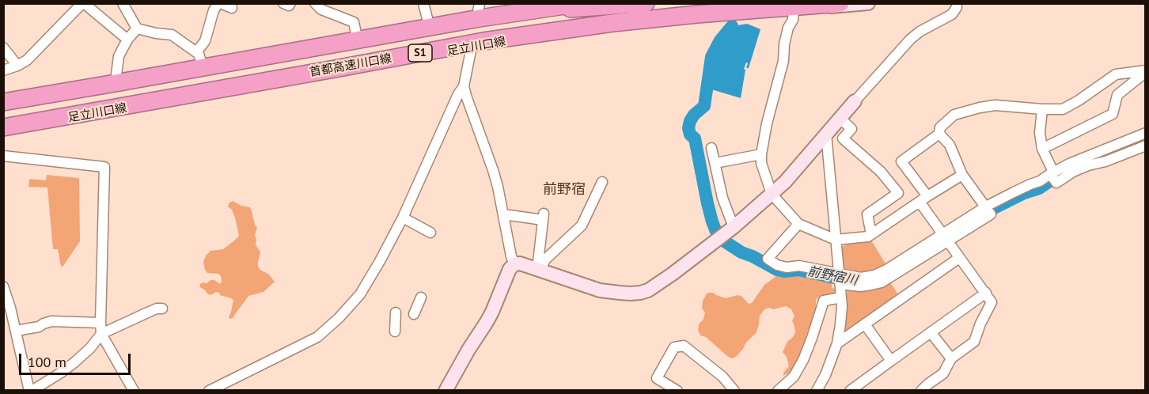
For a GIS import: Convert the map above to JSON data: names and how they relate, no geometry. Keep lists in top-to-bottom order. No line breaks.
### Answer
{"streets":{"highway":["S1","首都高速川口線"],"main road":["足立川口線"]},"crossings":[["足立川口線","首都高速川口線"]],"districts":["前野宿"],"water":["前野宿川"],"scale_bar":"100 m"}
